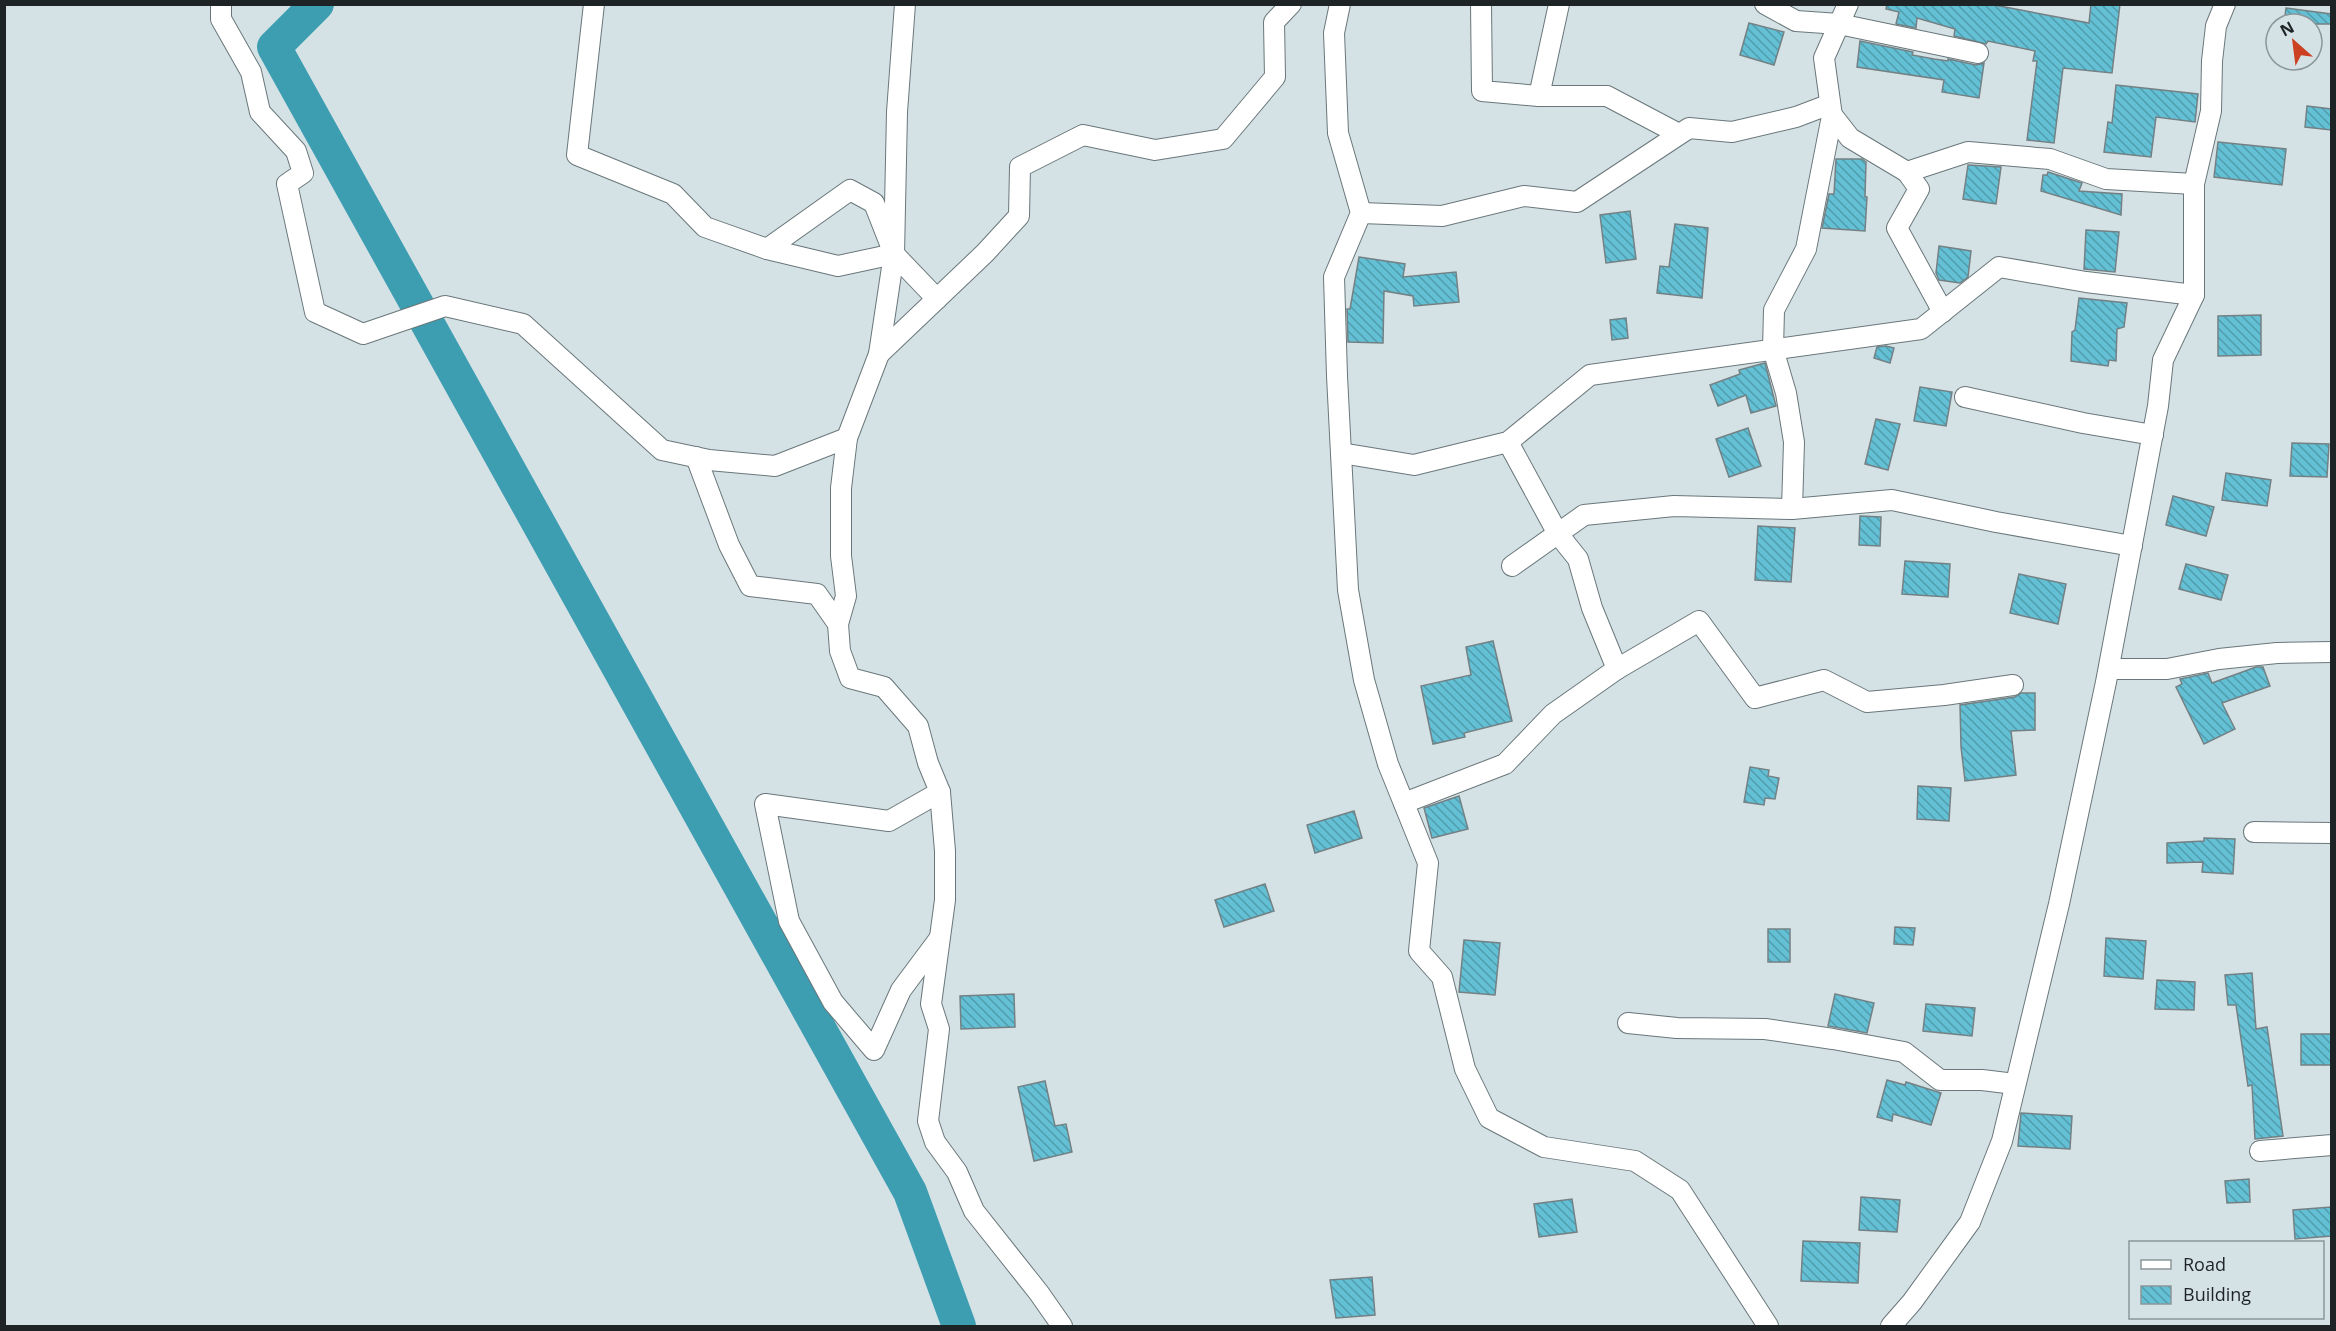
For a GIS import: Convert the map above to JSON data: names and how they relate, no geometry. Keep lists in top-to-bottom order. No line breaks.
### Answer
{"legend":["Road","Building"],"north":"top left"}
